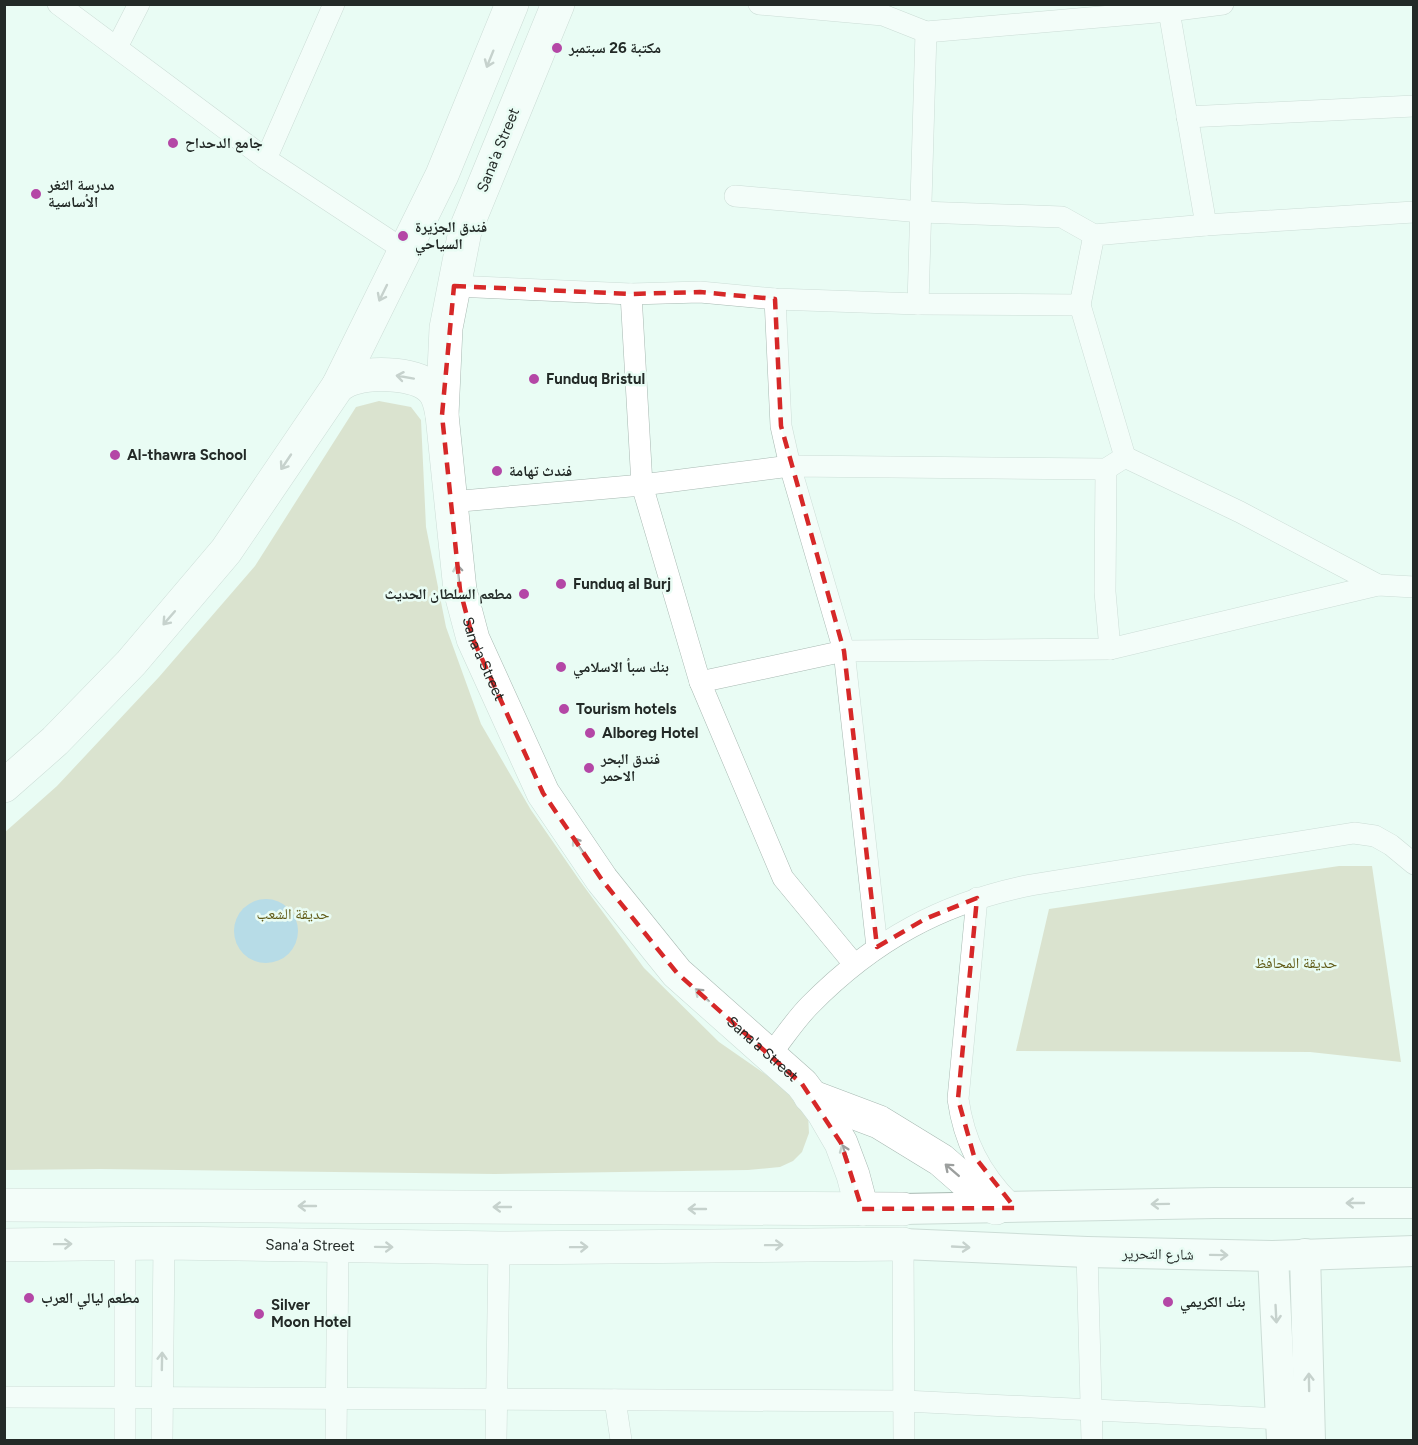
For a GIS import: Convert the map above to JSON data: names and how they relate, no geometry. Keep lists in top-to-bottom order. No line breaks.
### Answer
{"streets":{"highway":["Sana'a Street"],"main road":["شارع التحرير"]},"crossings":[["Sana'a Street","شارع التحرير"]],"parks":["حديقة الشعب","حديقة المحافظ"],"places":["مكتبة 26 سبتمبر","جامع الدحداح","مدرسة الثغر الأساسية","فندق الجزيرة السياحي","Funduq Bristul","Al-thawra School","فندث تهامة","Funduq al Burj","مطعم السلطان الحديث","بنك سبأ الاسلامي","Tourism hotels","Alboreg Hotel","فندق البحر الاحمر","مطعم ليالي العرب","بنك الكريمي","Silver Moon Hotel"]}
